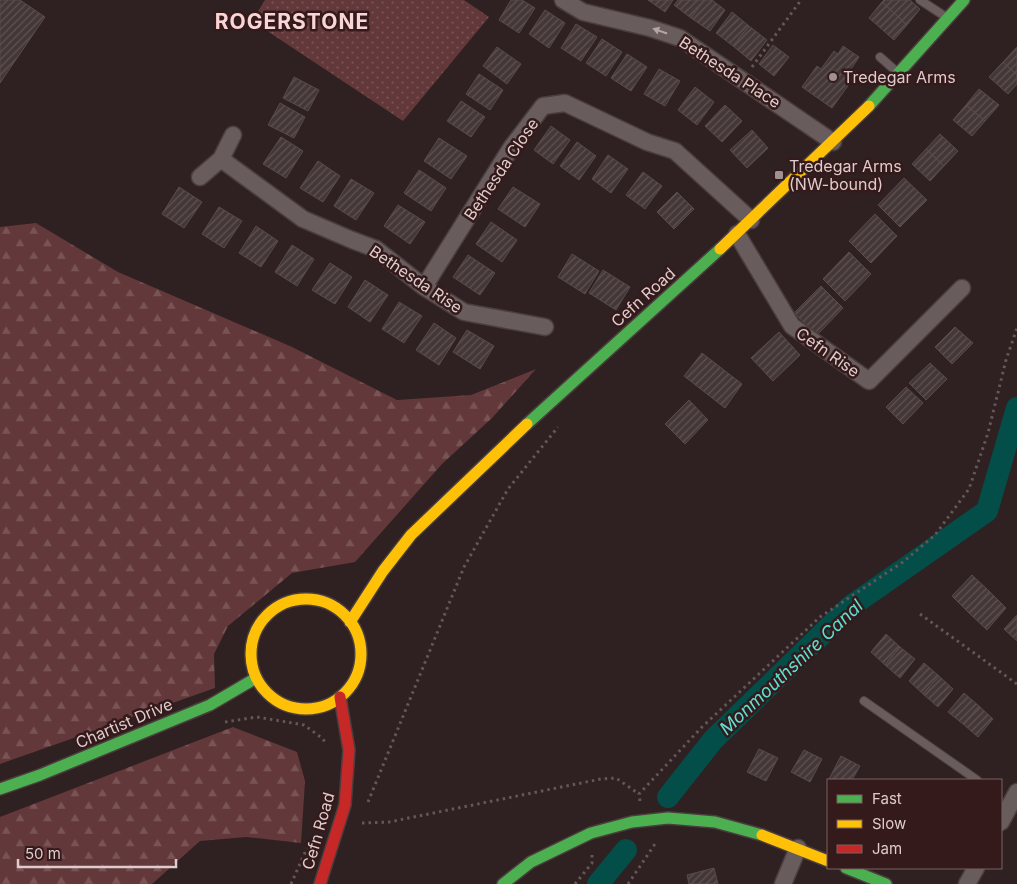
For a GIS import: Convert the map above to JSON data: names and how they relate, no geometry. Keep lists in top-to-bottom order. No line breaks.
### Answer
{"streets":{"main road":["Cefn Road","Chartist Drive"],"street":["Bethesda Place","Bethesda Close","Bethesda Rise","Cefn Rise"]},"crossings":[["Bethesda Place","Cefn Road"],["Bethesda Close","Bethesda Rise"],["Bethesda Close","Cefn Road"],["Cefn Road","Cefn Rise"],["Cefn Road","Chartist Drive"]],"one_way":["Bethesda Place"],"districts":["ROGERSTONE"],"water":["Monmouthshire Canal"],"places":{"other":["Tredegar Arms"],"transit":["Tredegar Arms (NW-bound)"]},"legend":["Fast","Slow","Jam"],"scale_bar":"50 m"}
